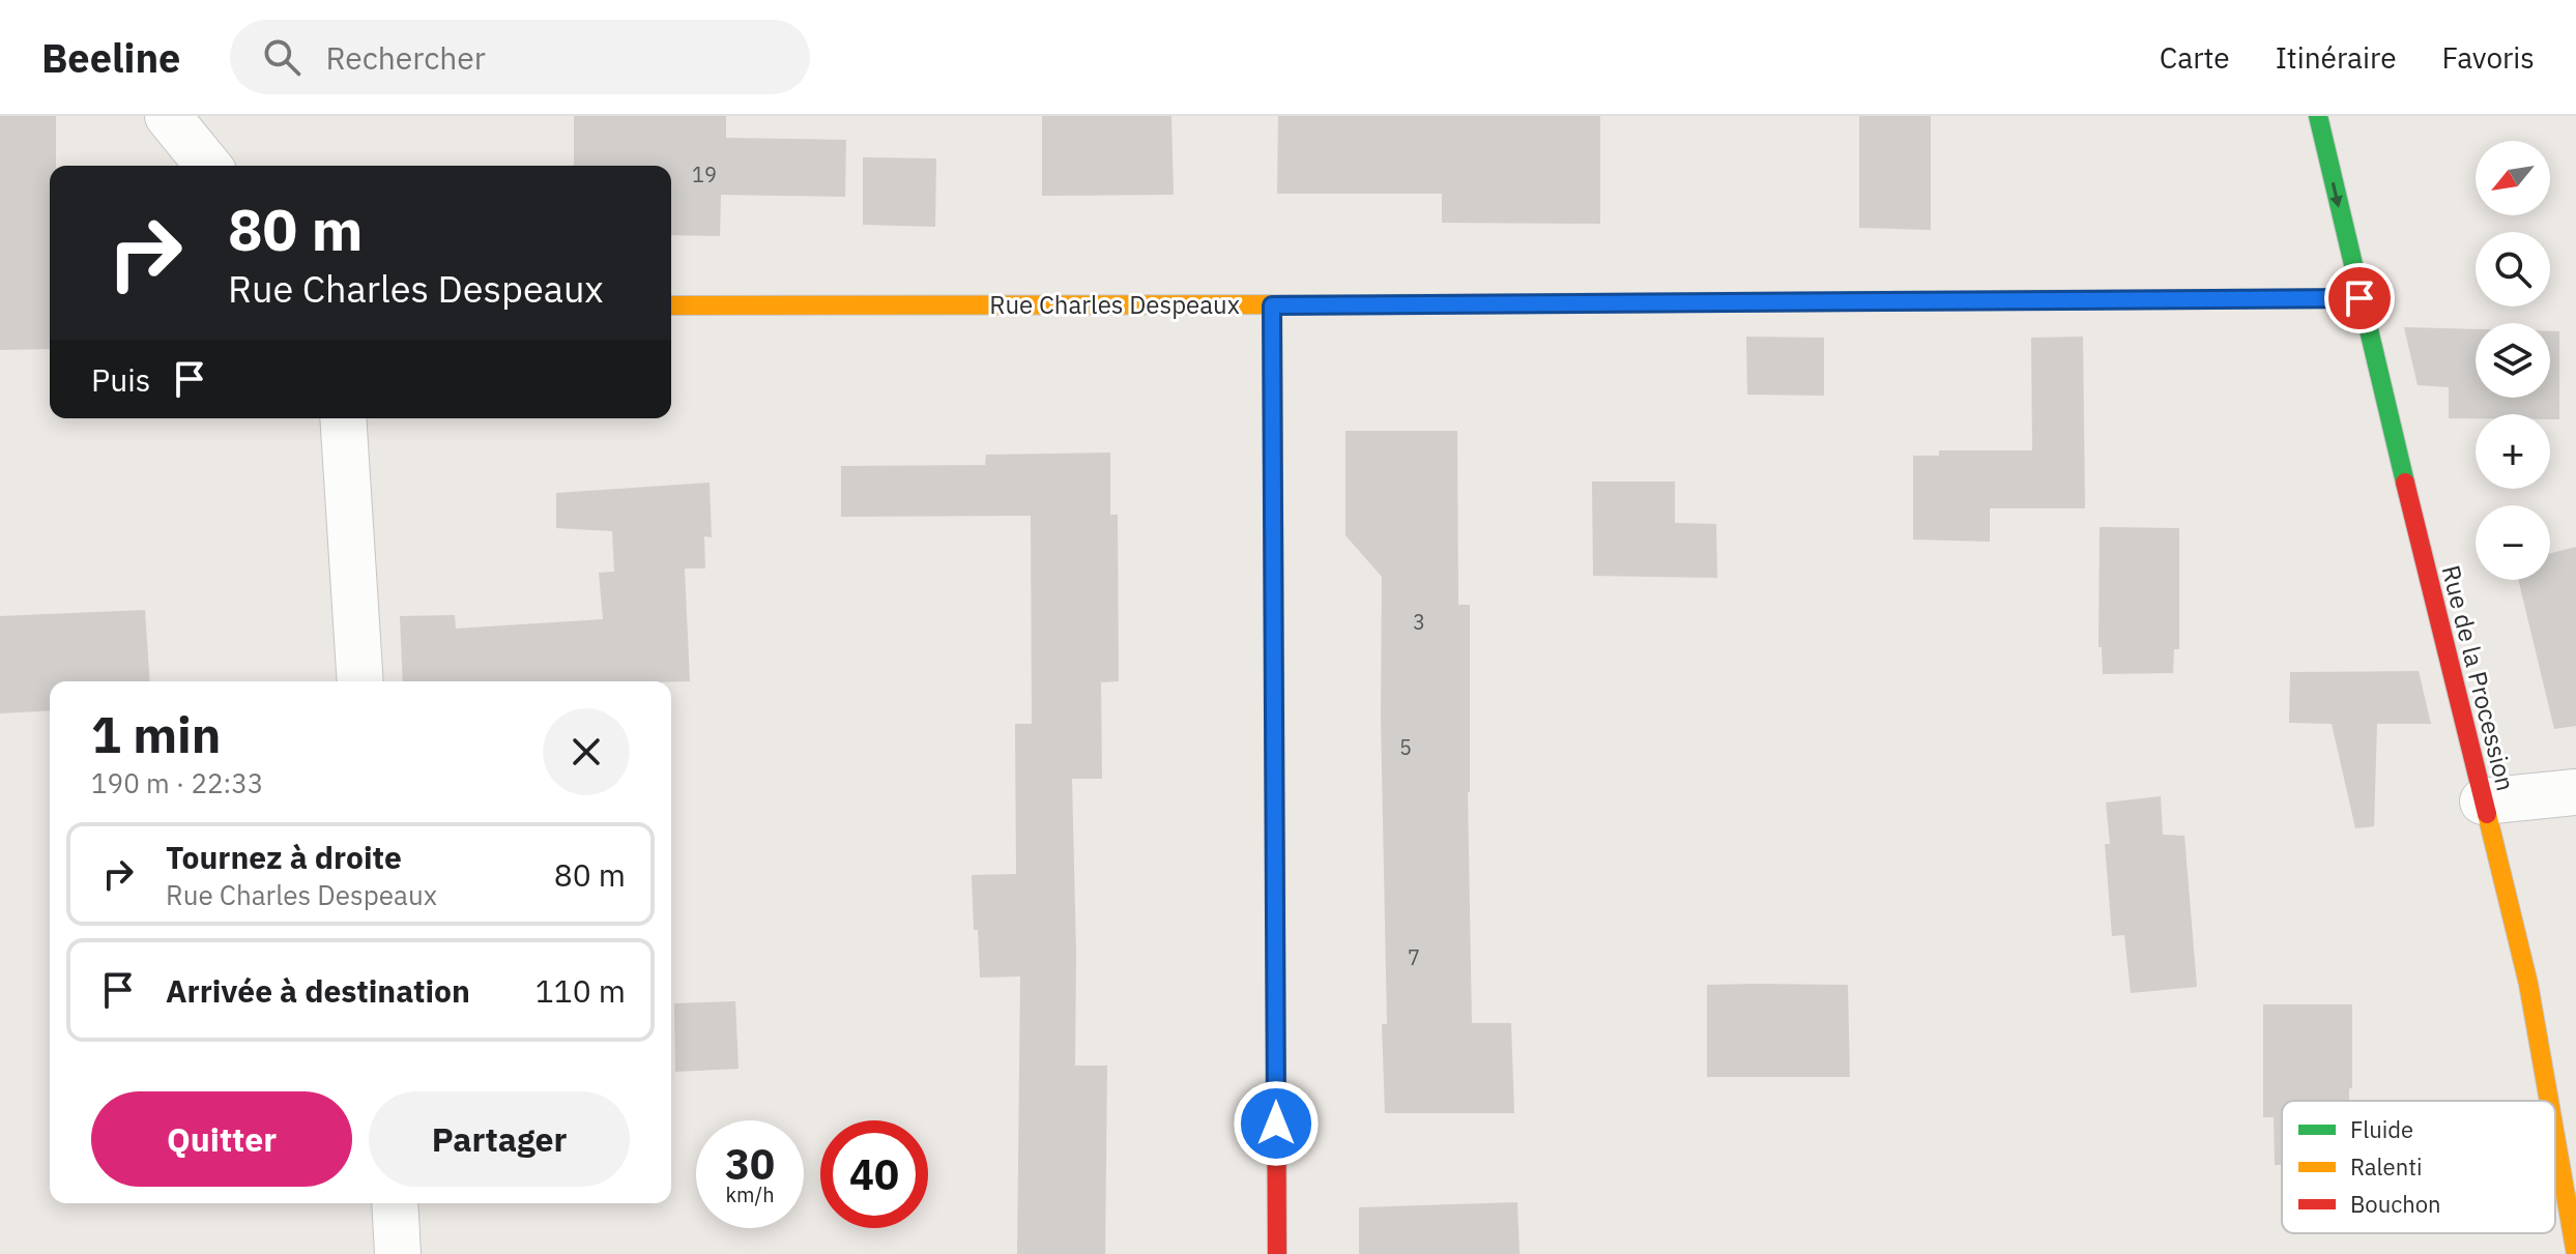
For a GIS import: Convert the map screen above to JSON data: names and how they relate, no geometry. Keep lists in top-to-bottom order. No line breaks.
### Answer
{"streets":{"street":["Rue Charles Despeaux","Rue de la Procession"]},"crossings":[["Rue Charles Despeaux","Rue de la Procession"]],"house_numbers":["19","3","5","7"],"legend":["Fluide","Ralenti","Bouchon"],"north":"bottom left","page":{"header":"Beeline","search":"Rechercher","nav":["Carte","Itinéraire","Favoris"],"map_buttons":["+","−"],"turn":["80 m","Rue Charles Despeaux"],"then":"Puis","heading":["1 min","190 m · 22:33"],"list":[{"name":"Tournez à droite","note":"Rue Charles Despeaux","value":"80 m"},{"name":"Arrivée à destination","value":"110 m"}],"buttons":["Quitter","Partager"],"speed":"30 km/h","limit":"40"}}
